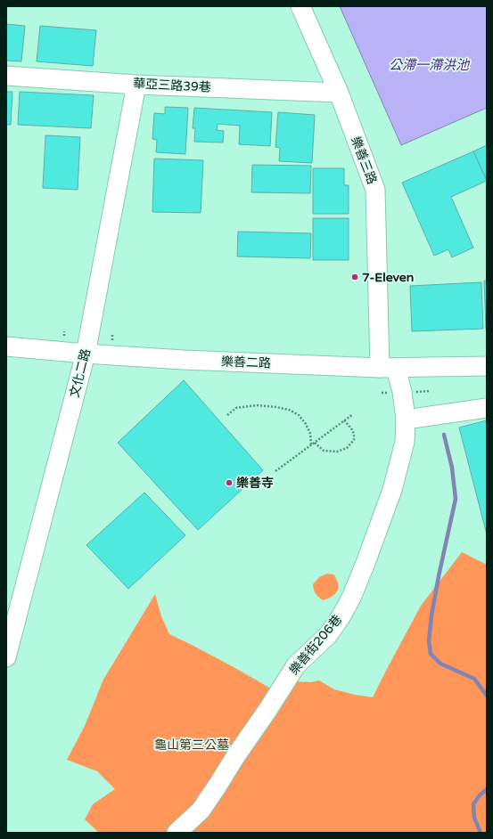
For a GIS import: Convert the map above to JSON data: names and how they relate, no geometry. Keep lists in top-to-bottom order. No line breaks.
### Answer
{"streets":{"street":["華亞三路39巷","樂善三路","樂善二路","文化二路","樂善街206巷"]},"crossings":[["華亞三路39巷","樂善三路"],["華亞三路39巷","文化二路"],["樂善三路","樂善二路"],["樂善三路","樂善街206巷"],["樂善二路","文化二路"],["樂善二路","樂善街206巷"]],"water":["公滯一滯洪池"],"parks":["龜山第三公墓"],"places":["7-Eleven","樂善寺"]}
